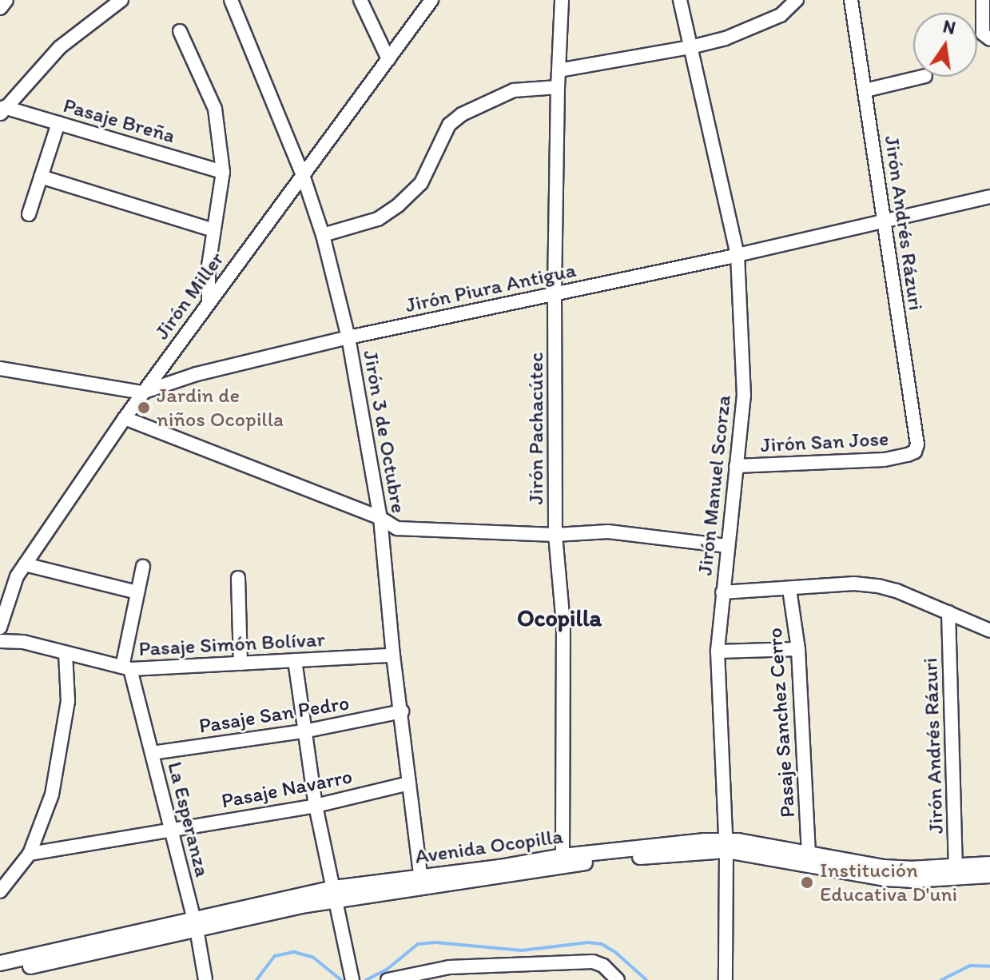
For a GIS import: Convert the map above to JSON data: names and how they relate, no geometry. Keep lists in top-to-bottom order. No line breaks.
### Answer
{"streets":{"street":["Pasaje Breña","Jirón Andrés Rázuri","Jirón Piura Antigua","Jirón Miller","Jirón Pachacútec","Jirón 3 de Octubre","Jirón San Jose","Jirón Manuel Scorza","Pasaje Simón Bolívar","Pasaje San Pedro","Pasaje Sanchez Cerro","Pasaje Navarro","La Esperanza","Avenida Ocopilla"]},"crossings":[["Jirón Andrés Rázuri","Jirón Piura Antigua"],["Jirón Andrés Rázuri","Jirón San Jose"],["Jirón Andrés Rázuri","Avenida Ocopilla"],["Jirón Piura Antigua","Jirón Miller"],["Jirón Piura Antigua","Jirón Pachacútec"],["Jirón Piura Antigua","Jirón 3 de Octubre"],["Jirón Piura Antigua","Jirón Manuel Scorza"],["Jirón Miller","Jirón 3 de Octubre"],["Jirón Pachacútec","Avenida Ocopilla"],["Jirón 3 de Octubre","Pasaje Simón Bolívar"],["Jirón 3 de Octubre","Pasaje San Pedro"],["Jirón 3 de Octubre","Pasaje Navarro"],["Jirón 3 de Octubre","Avenida Ocopilla"],["Jirón San Jose","Jirón Manuel Scorza"],["Jirón Manuel Scorza","Avenida Ocopilla"],["Pasaje Simón Bolívar","La Esperanza"],["Pasaje San Pedro","La Esperanza"],["Pasaje Sanchez Cerro","Avenida Ocopilla"],["Pasaje Navarro","La Esperanza"],["La Esperanza","Avenida Ocopilla"]],"districts":["Ocopilla"],"places":["Jardin de niños Ocopilla","Institución Educativa D'uni"],"north":"top"}
